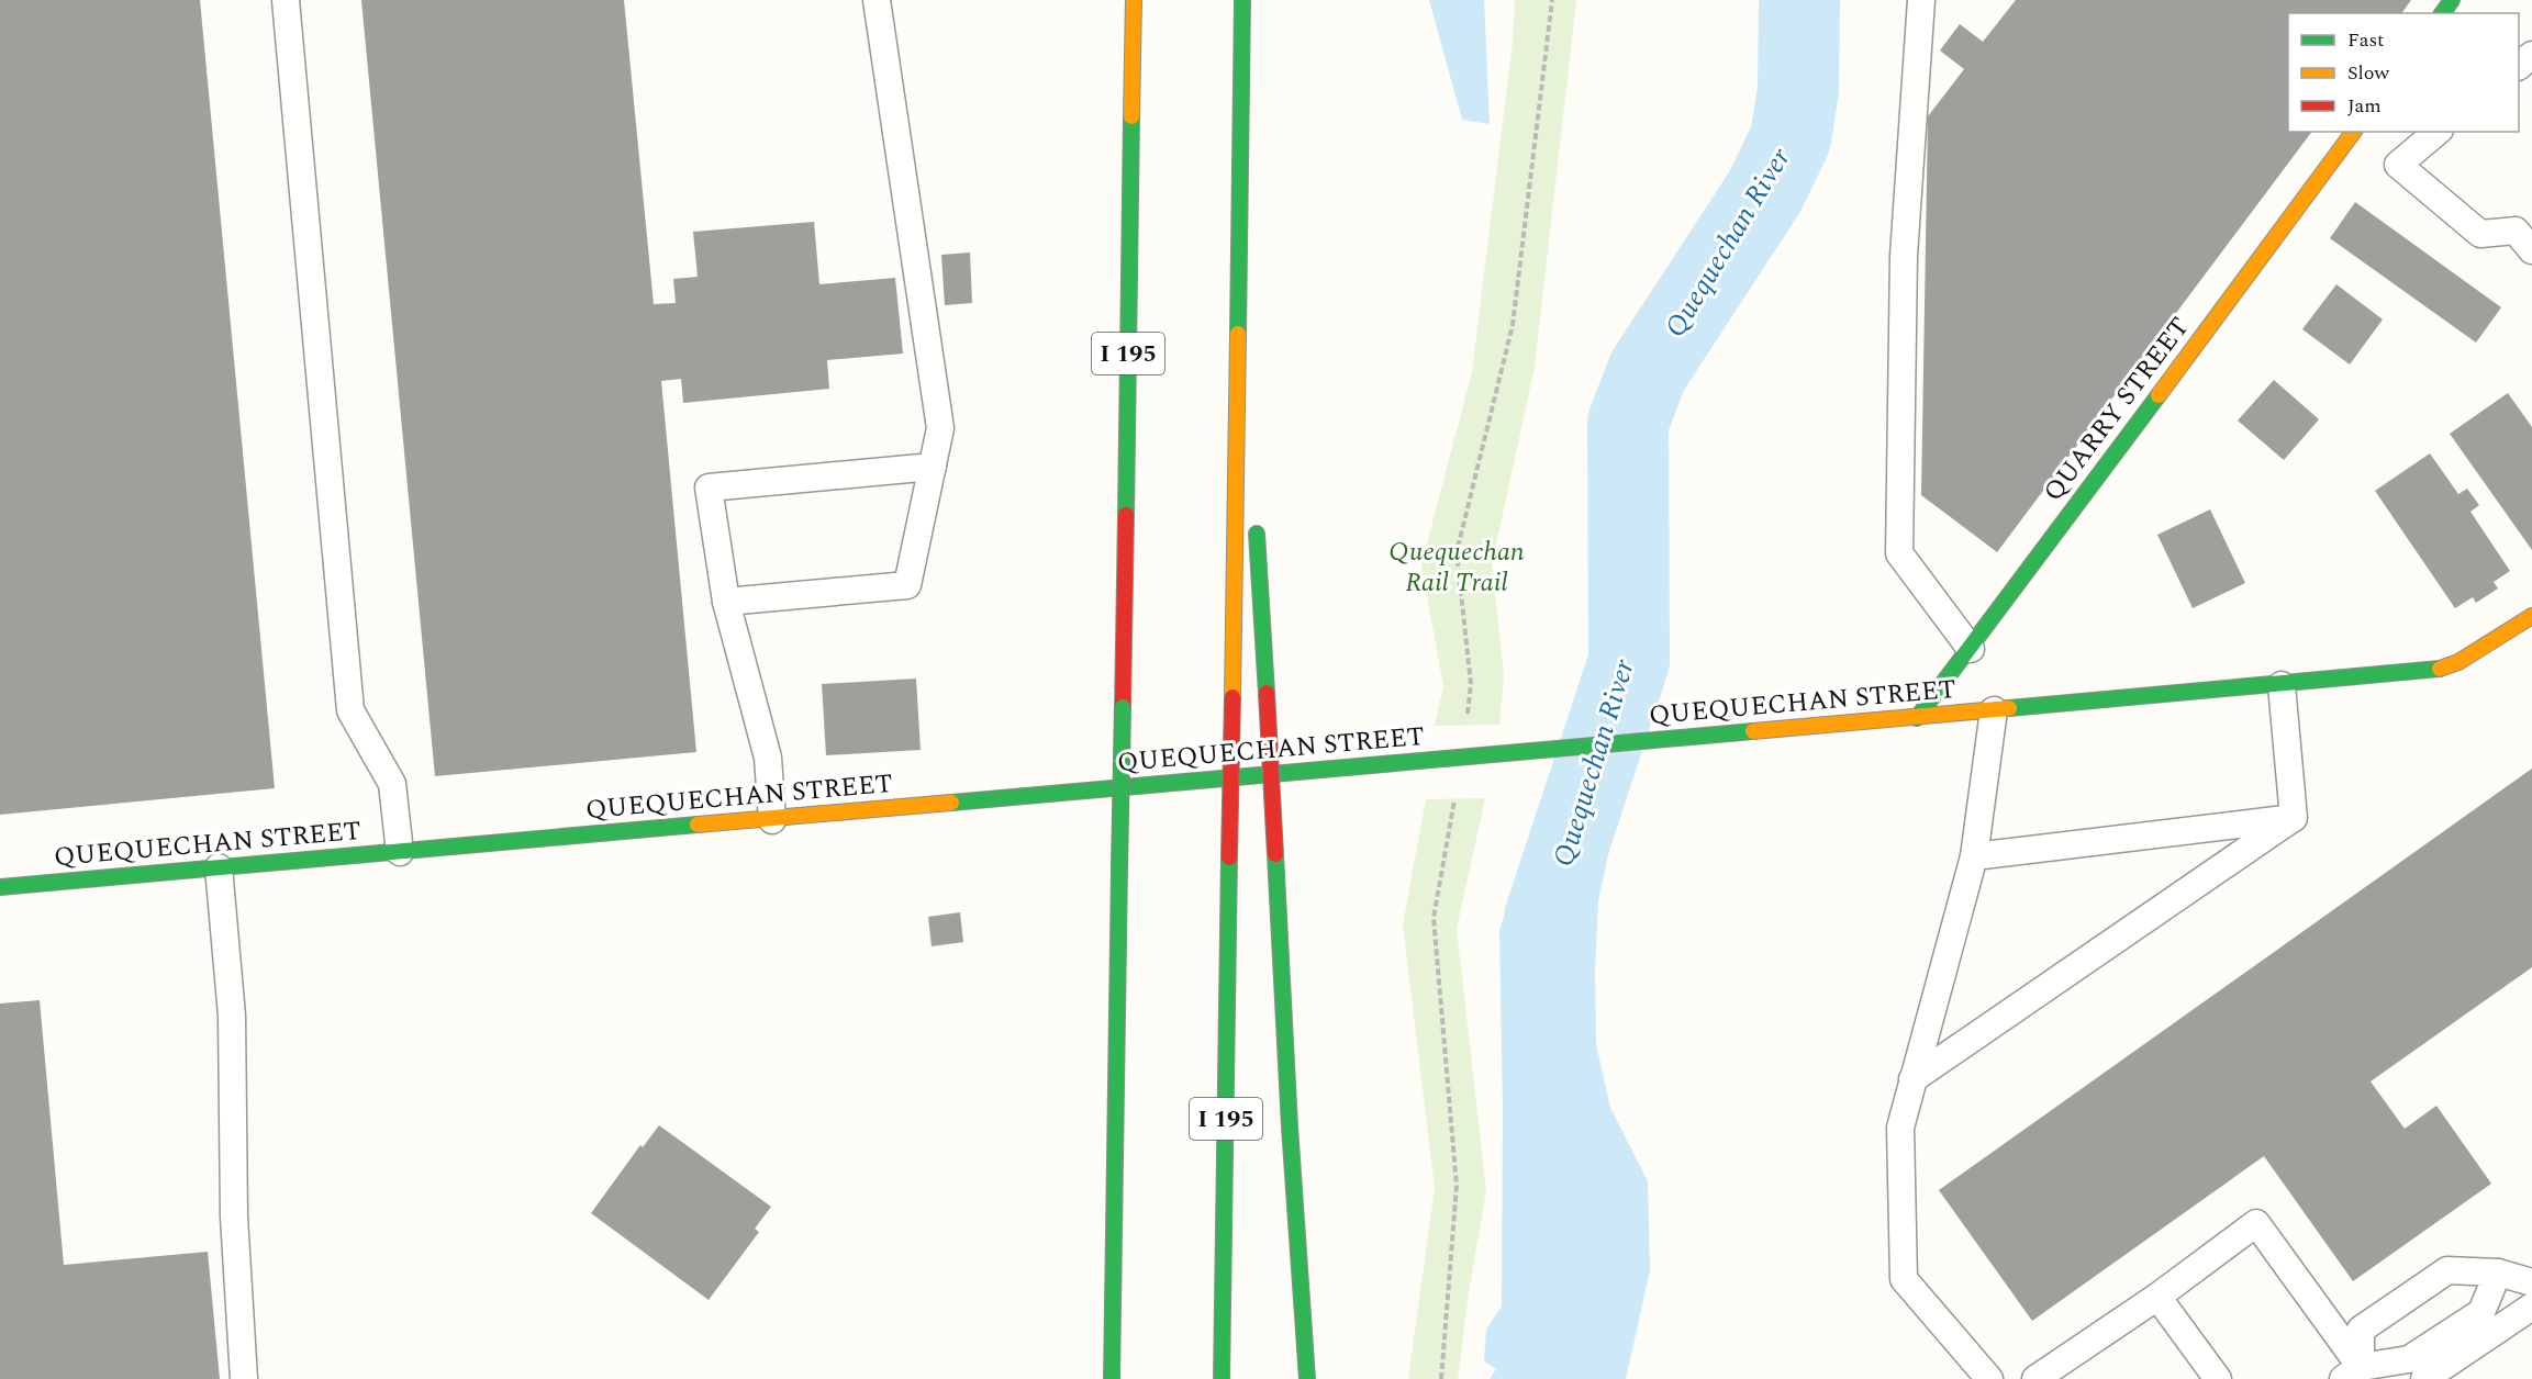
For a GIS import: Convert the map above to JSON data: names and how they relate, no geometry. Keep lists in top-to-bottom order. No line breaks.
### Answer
{"streets":{"main road":["I 195","QUARRY STREET","QUEQUECHAN STREET"]},"crossings":[["QUARRY STREET","QUEQUECHAN STREET"]],"water":["Quequechan River"],"parks":["Quequechan Rail Trail"],"legend":["Fast","Slow","Jam"]}
